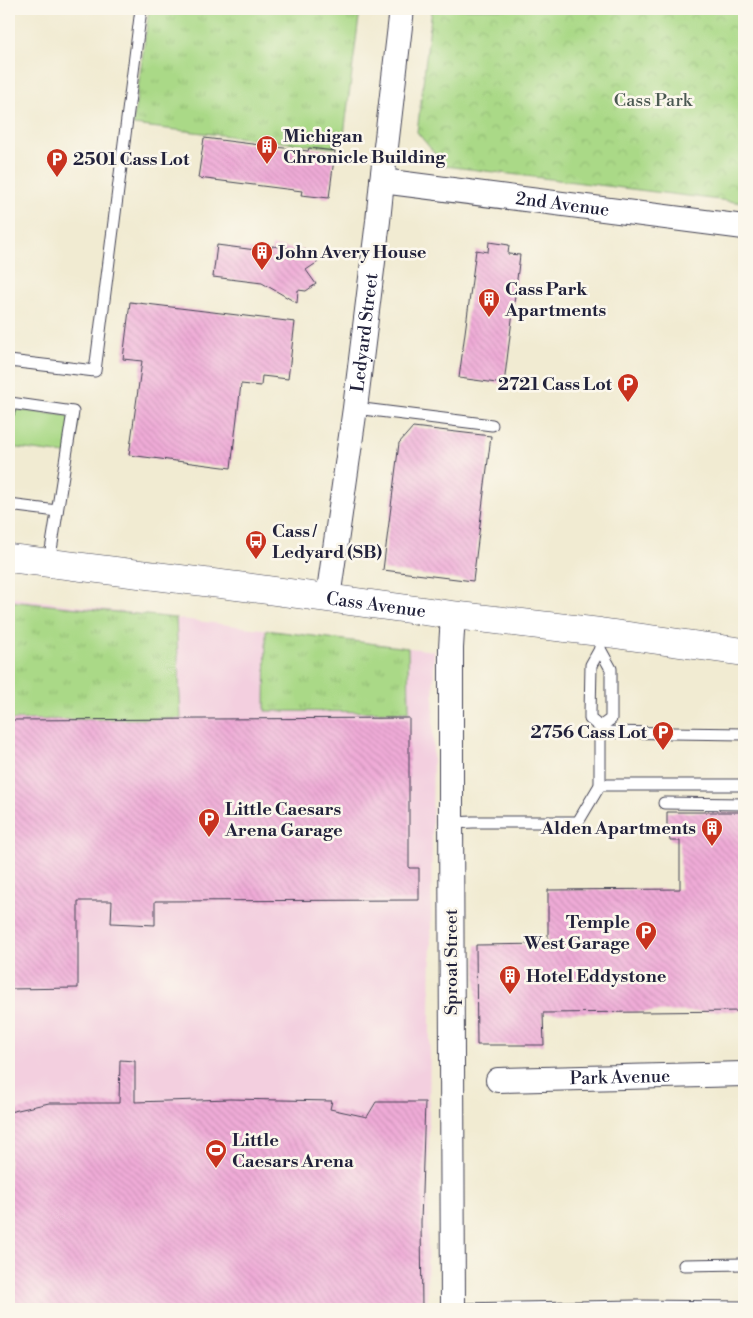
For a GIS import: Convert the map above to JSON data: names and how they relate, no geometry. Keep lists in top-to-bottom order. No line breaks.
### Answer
{"streets":{"street":["2nd Avenue","Ledyard Street","Cass Avenue","Sproat Street","Park Avenue"]},"crossings":[["2nd Avenue","Ledyard Street"],["Ledyard Street","Cass Avenue"],["Cass Avenue","Sproat Street"]],"parks":["Cass Park"],"places":{"building":["Michigan Chronicle Building","John Avery House","Cass Park Apartments","Alden Apartments","Hotel Eddystone"],"parking":["2501 Cass Lot","2721 Cass Lot","2756 Cass Lot","Little Caesars Arena Garage","Temple West Garage"],"bus stop":["Cass / Ledyard (SB)"],"sports":["Little Caesars Arena"]}}
